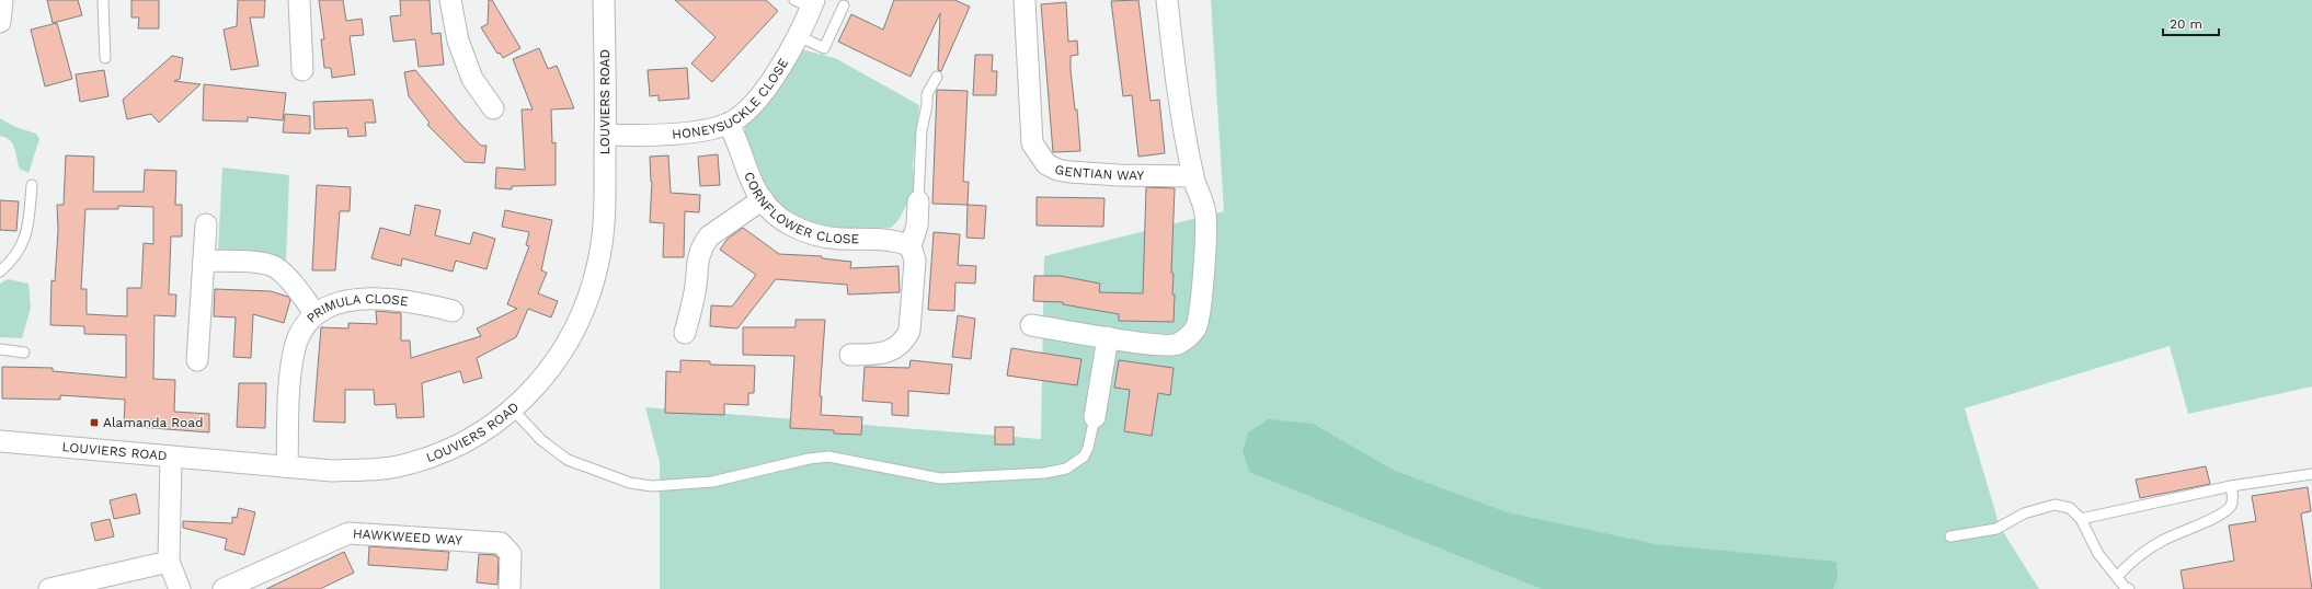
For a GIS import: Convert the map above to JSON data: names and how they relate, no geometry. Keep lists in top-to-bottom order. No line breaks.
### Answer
{"streets":{"street":["HONEYSUCKLE CLOSE","LOUVIERS ROAD","GENTIAN WAY","CORNFLOWER CLOSE","PRIMULA CLOSE","HAWKWEED WAY"]},"crossings":[["HONEYSUCKLE CLOSE","LOUVIERS ROAD"],["HONEYSUCKLE CLOSE","CORNFLOWER CLOSE"],["LOUVIERS ROAD","PRIMULA CLOSE"]],"places":{"transit":["Alamanda Road"]},"scale_bar":"20 m"}
